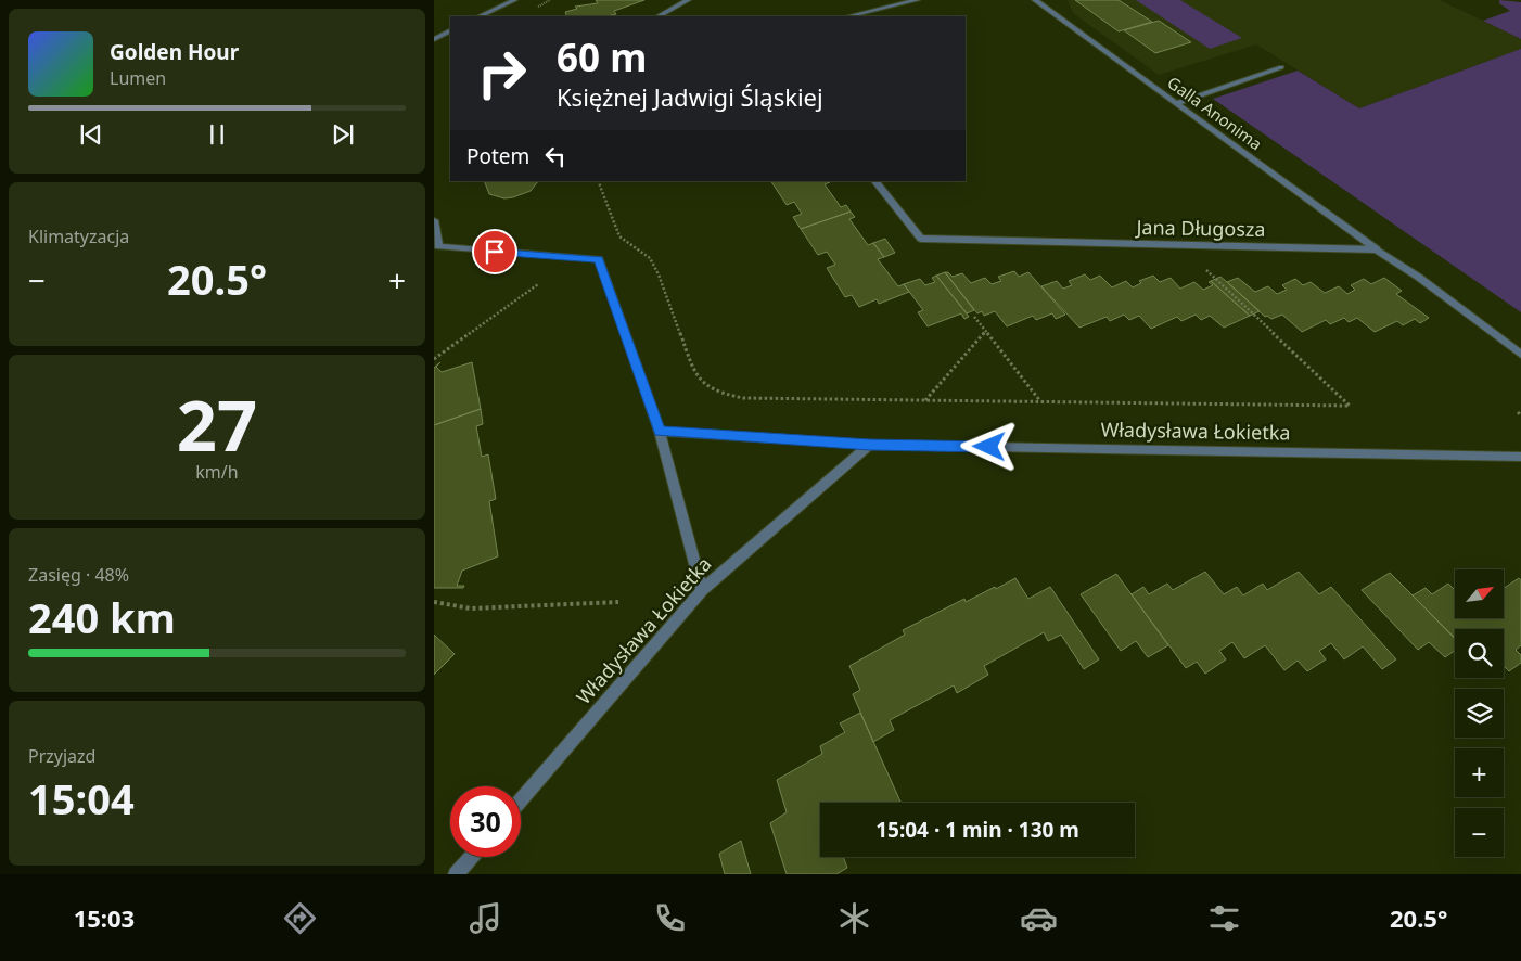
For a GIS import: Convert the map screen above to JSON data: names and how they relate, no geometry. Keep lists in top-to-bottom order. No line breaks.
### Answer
{"streets":{"street":["Galla Anonima","Jana Długosza","Władysława Łokietka"]},"crossings":[["Galla Anonima","Jana Długosza"]],"north":"top right","page":{"turn":["60 m","Księżnej Jadwigi Śląskiej"],"song":["Golden Hour","Lumen"],"then":"Potem","tile":["Klimatyzacja",["27","km/h"],["Zasięg · 48%","240 km"],["Przyjazd","15:04"]],"heat":["−","20.5°","+"],"map_buttons":["+","−"],"limit":"30","trip":"15:04 · 1 min · 130 m","tabs":["15:03","20.5°"]}}
